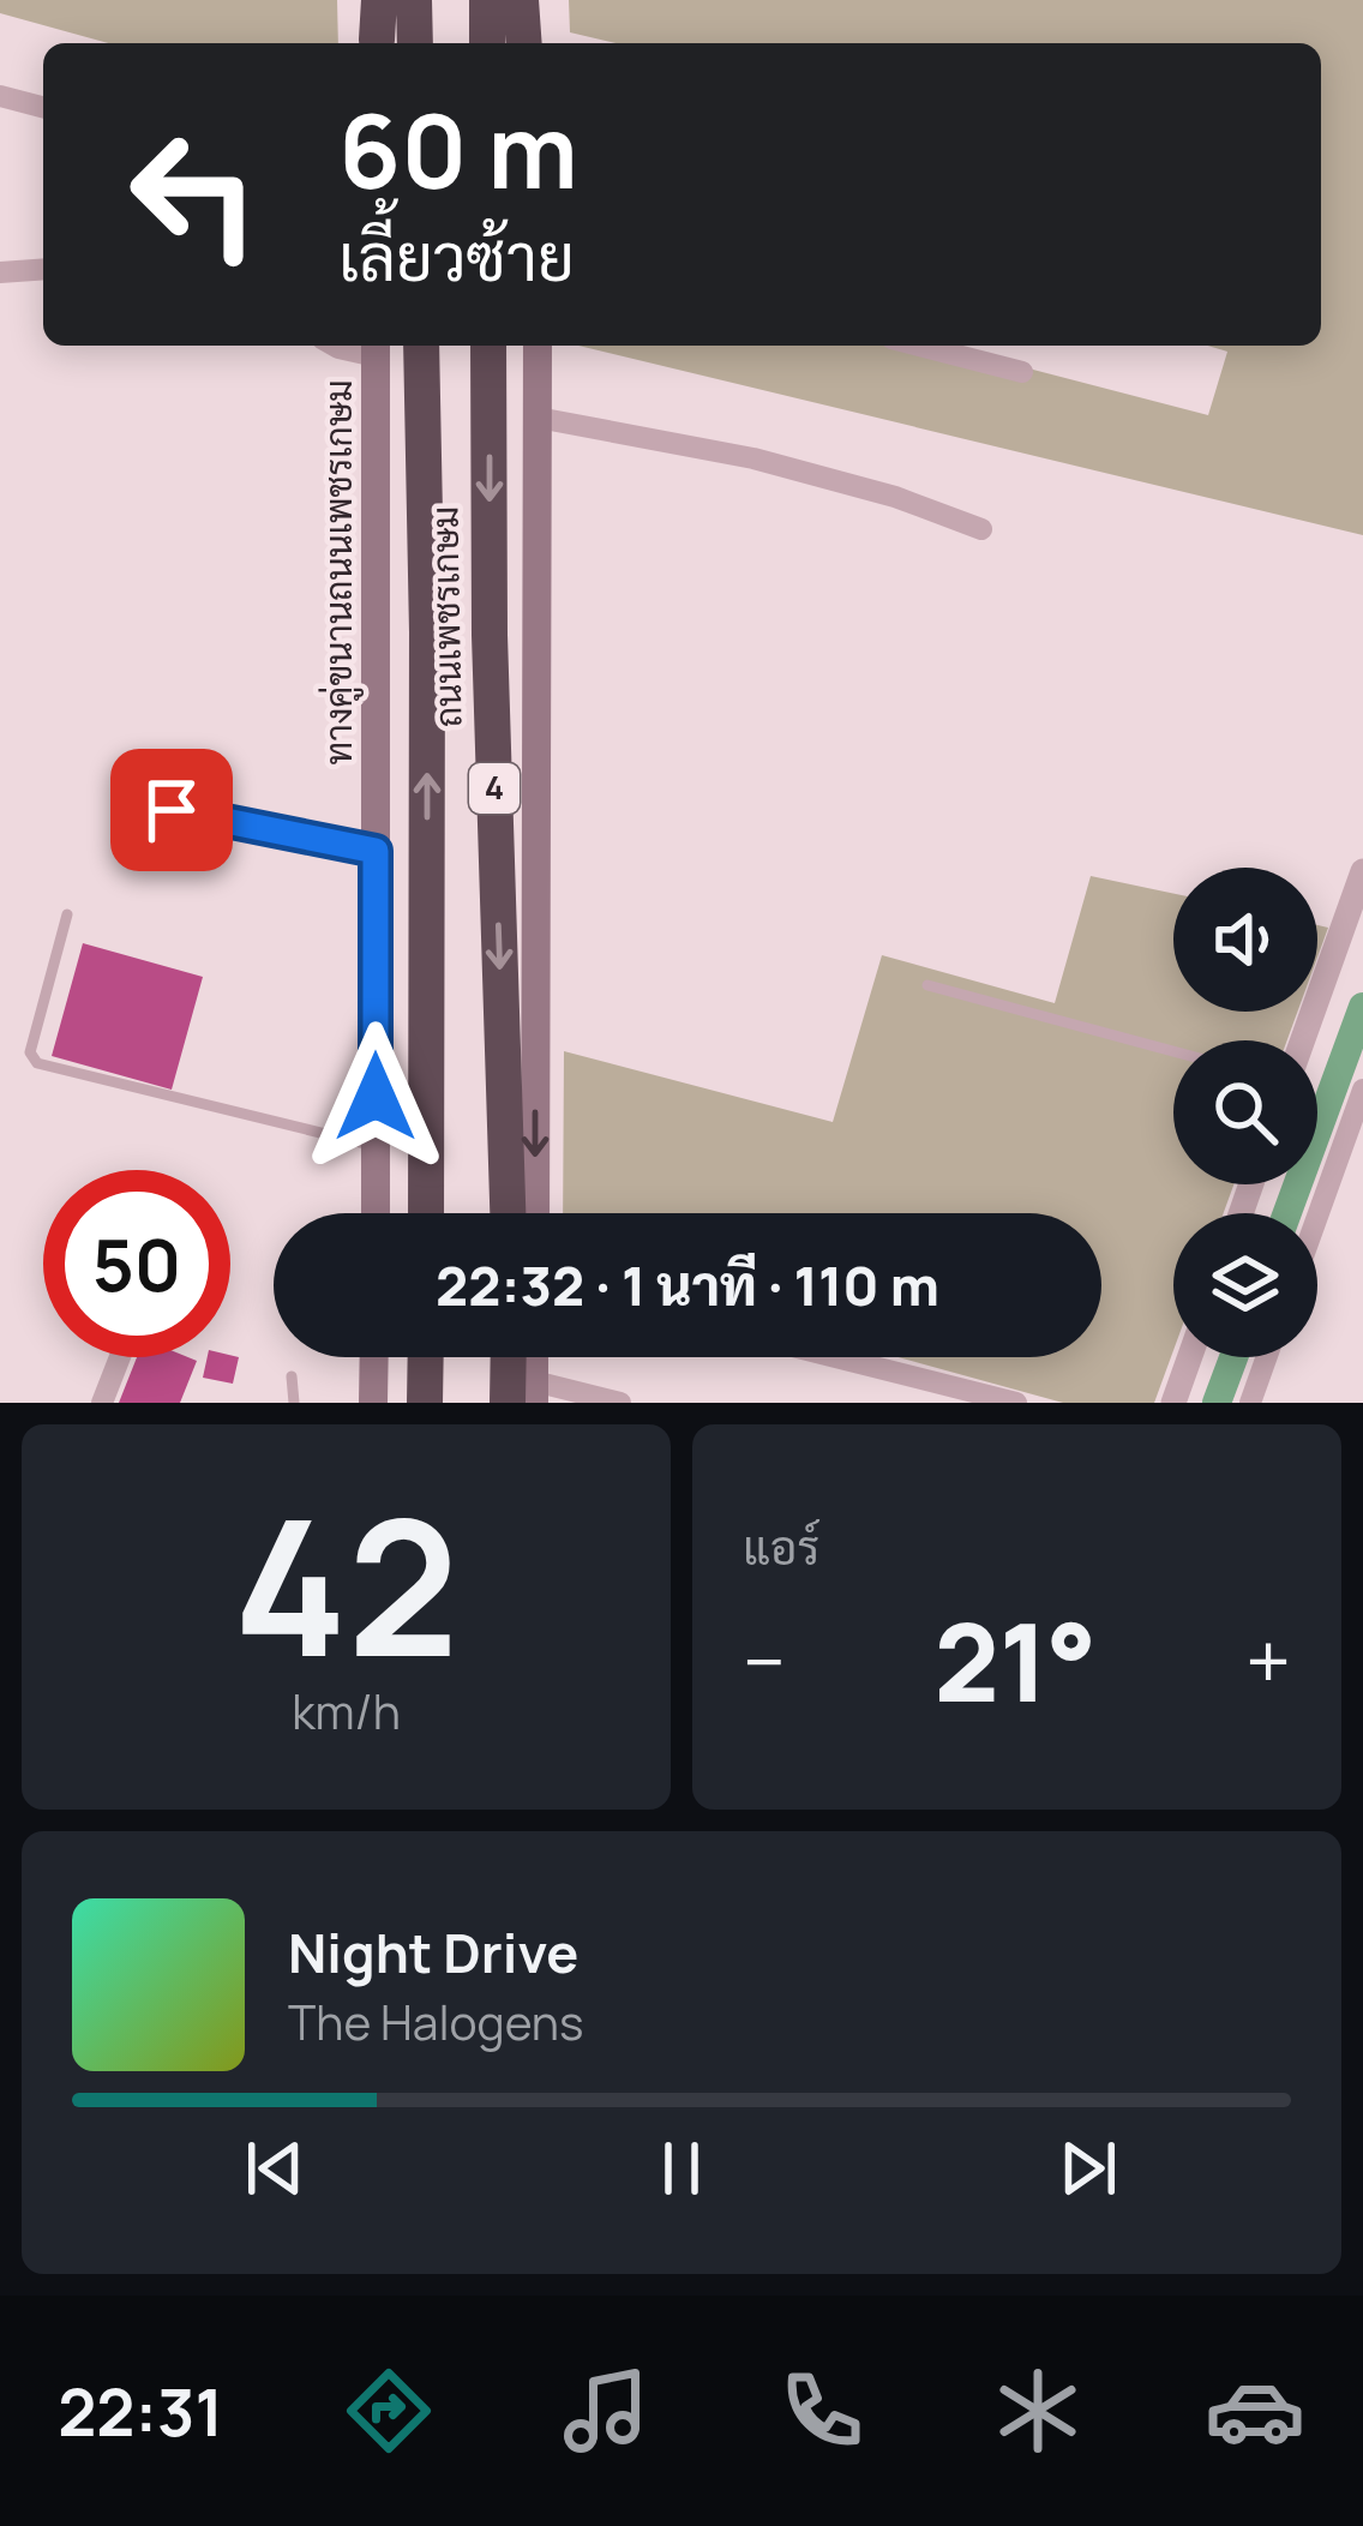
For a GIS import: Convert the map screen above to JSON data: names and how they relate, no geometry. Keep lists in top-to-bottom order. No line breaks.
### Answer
{"streets":{"highway":["ถนนเพชรเกษม","4"],"main road":["ทางคู่ขนานถนนเพชรเกษม"]},"page":{"turn":["60 m","เลี้ยวซ้าย"],"limit":"50","trip":"22:32 · 1 นาที · 110 m","tile":[["42","km/h"],"แอร์"],"heat":["−","21°","+"],"song":["Night Drive","The Halogens"],"tabs":"22:31"}}
